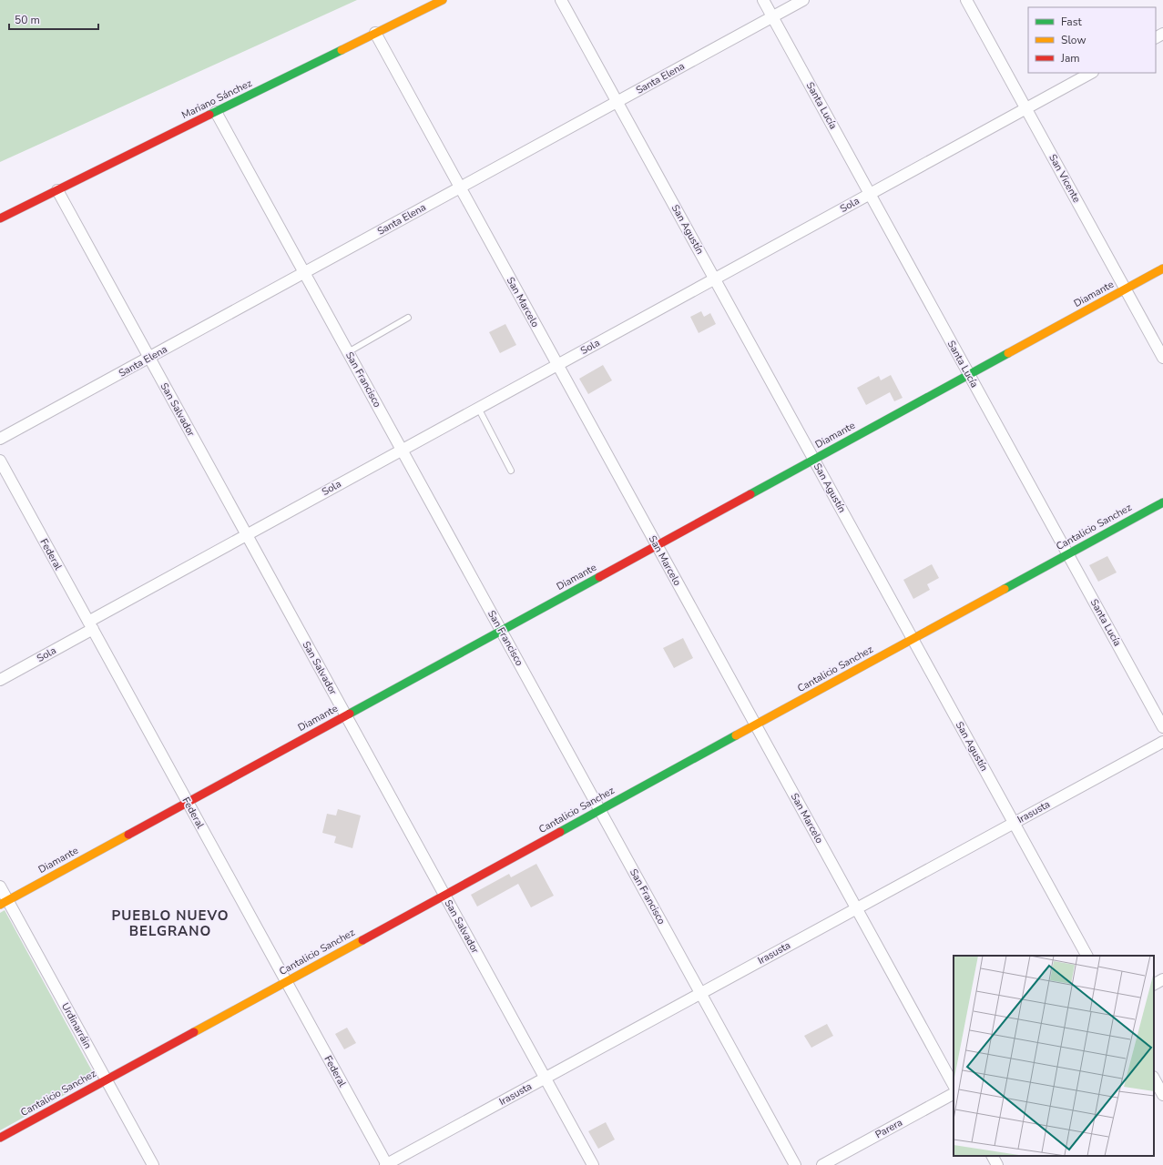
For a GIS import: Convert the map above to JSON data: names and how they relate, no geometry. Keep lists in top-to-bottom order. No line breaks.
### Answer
{"streets":{"street":["Santa Elena","Mariano Sánchez","Santa Lucía","San Vicente","Sola","San Agustín","Diamante","San Marcelo","San Francisco","San Salvador","Cantalicio Sanchez","Federal","Irasusta","Urdinarráin","Parera"]},"crossings":[["Santa Elena","Santa Lucía"],["Santa Elena","San Agustín"],["Santa Elena","San Marcelo"],["Santa Elena","San Francisco"],["Santa Elena","San Salvador"],["Mariano Sánchez","San Marcelo"],["Mariano Sánchez","San Francisco"],["Mariano Sánchez","San Salvador"],["Santa Lucía","Sola"],["Santa Lucía","Diamante"],["Santa Lucía","Cantalicio Sanchez"],["San Vicente","Sola"],["San Vicente","Diamante"],["Sola","San Agustín"],["Sola","San Marcelo"],["Sola","San Francisco"],["Sola","San Salvador"],["Sola","Federal"],["San Agustín","Diamante"],["San Agustín","Cantalicio Sanchez"],["San Agustín","Irasusta"],["Diamante","San Marcelo"],["Diamante","San Francisco"],["Diamante","San Salvador"],["Diamante","Federal"],["Diamante","Urdinarráin"],["San Marcelo","Cantalicio Sanchez"],["San Marcelo","Irasusta"],["San Francisco","Cantalicio Sanchez"],["San Francisco","Irasusta"],["San Salvador","Cantalicio Sanchez"],["San Salvador","Irasusta"],["Cantalicio Sanchez","Federal"],["Cantalicio Sanchez","Urdinarráin"],["Federal","Irasusta"]],"districts":["PUEBLO NUEVO BELGRANO"],"legend":["Fast","Slow","Jam"],"scale_bar":"50 m"}
